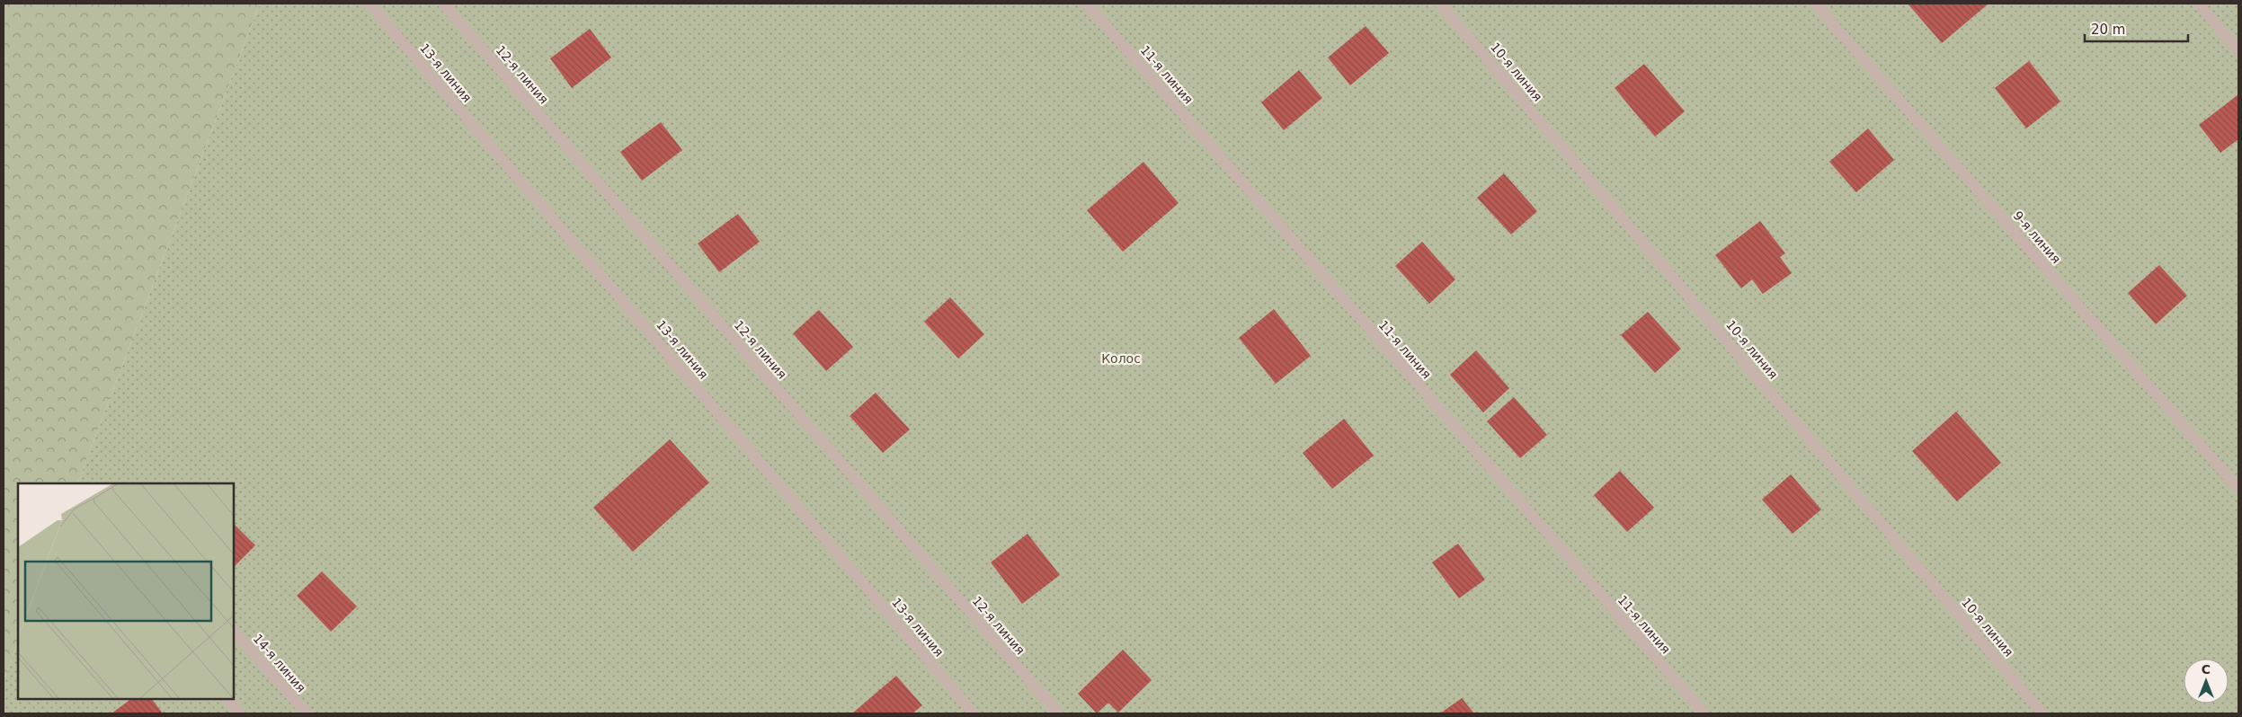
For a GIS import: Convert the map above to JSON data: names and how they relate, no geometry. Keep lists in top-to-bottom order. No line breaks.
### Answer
{"streets":{"lane":["10-я линия","13-я линия","12-я линия","11-я линия","9-я линия","14-я линия"]},"parks":["Колос"],"scale_bar":"20 m","north":"top"}
